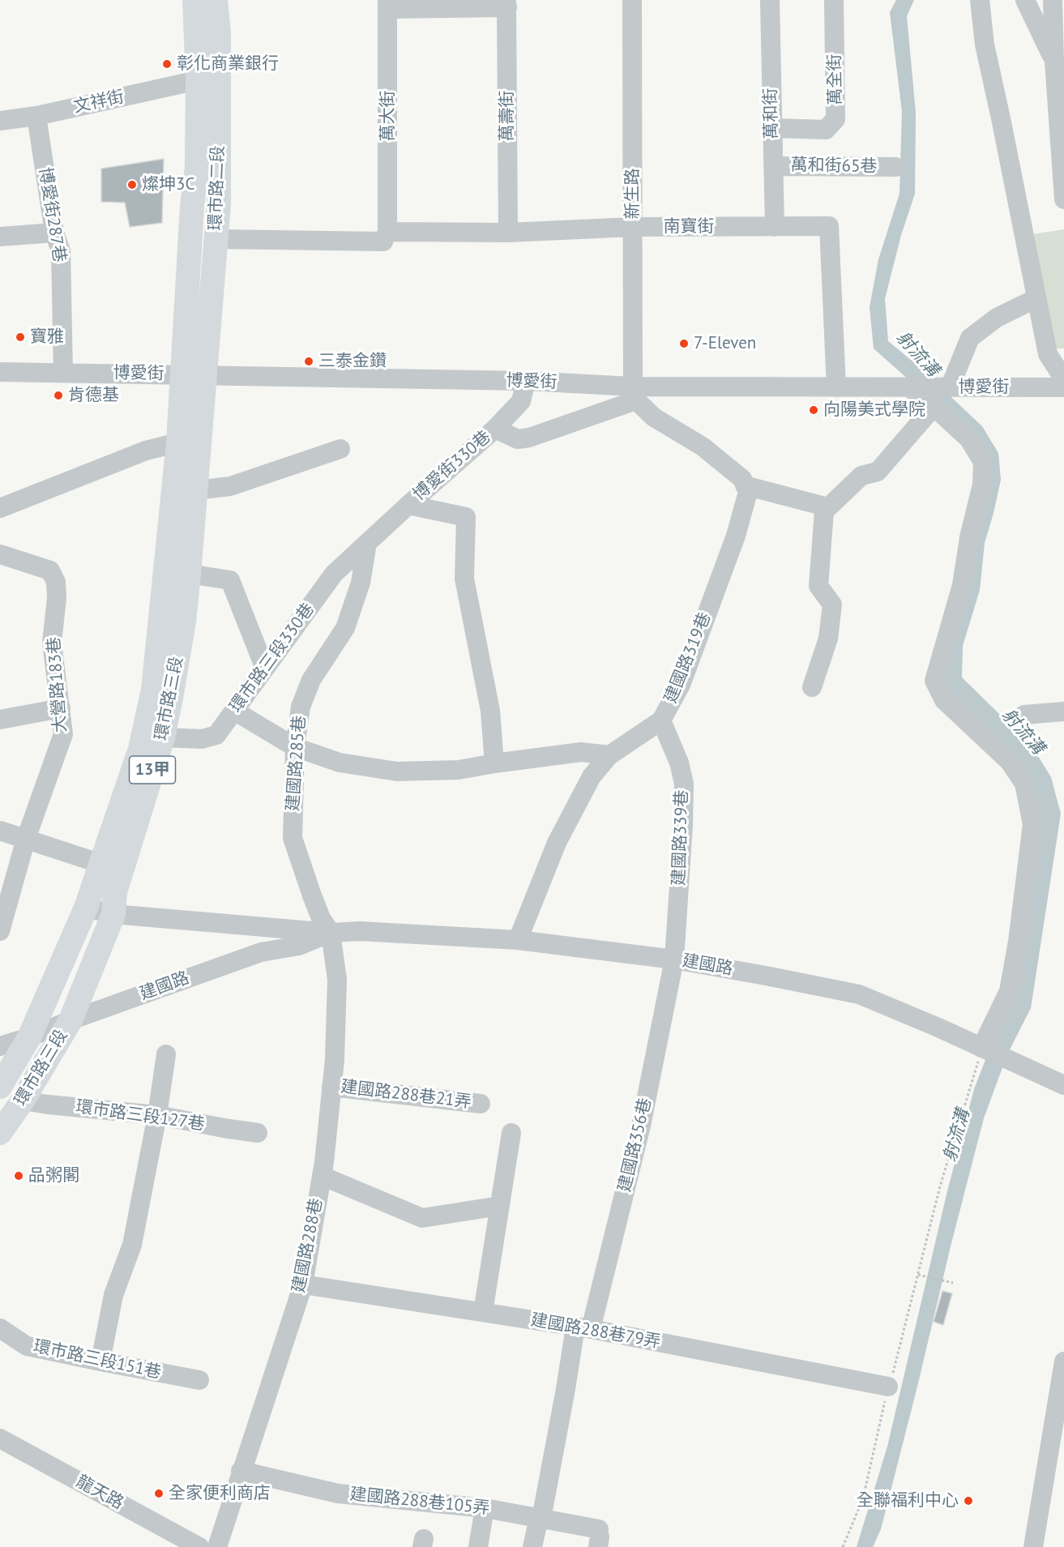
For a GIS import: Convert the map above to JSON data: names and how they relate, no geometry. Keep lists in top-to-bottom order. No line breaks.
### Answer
{"streets":{"main road":["環市路二段","環市路三段","13甲"],"street":["萬全街","文祥街","萬和街","萬大街","萬壽街","萬和街65巷","新生路","博愛街287巷","南寶街","博愛街","博愛街330巷","環市路三段330巷","建國路319巷","大營路183巷","建國路285巷","建國路339巷","建國路","建國路288巷21弄","環市路三段127巷","建國路356巷","建國路288巷","建國路288巷79弄","環市路三段151巷","龍天路","建國路288巷105弄"]},"crossings":[["萬全街","萬和街"],["文祥街","環市路二段"],["文祥街","博愛街287巷"],["萬和街","萬和街65巷"],["萬和街","南寶街"],["萬大街","南寶街"],["萬壽街","南寶街"],["環市路二段","博愛街"],["環市路二段","環市路三段"],["新生路","南寶街"],["新生路","博愛街"],["博愛街287巷","博愛街"],["南寶街","博愛街"],["博愛街","博愛街330巷"],["博愛街","環市路三段"],["博愛街330巷","環市路三段330巷"],["博愛街330巷","建國路285巷"],["環市路三段330巷","環市路三段"],["環市路三段330巷","建國路285巷"],["建國路319巷","建國路339巷"],["建國路319巷","建國路"],["環市路三段","建國路"],["環市路三段","環市路三段127巷"],["建國路285巷","建國路"],["建國路285巷","建國路288巷"],["建國路339巷","建國路"],["建國路339巷","建國路356巷"],["建國路","建國路356巷"],["建國路","建國路288巷"],["建國路288巷21弄","建國路288巷"],["建國路356巷","建國路288巷79弄"],["建國路356巷","建國路288巷105弄"],["建國路288巷","建國路288巷79弄"],["建國路288巷","建國路288巷105弄"]],"water":["射流溝"],"places":["彰化商業銀行","燦坤3C","寶雅","7-Eleven","三泰金鑽","肯德基","向陽美式學院","品粥閣","全家便利商店","全聯福利中心"]}
